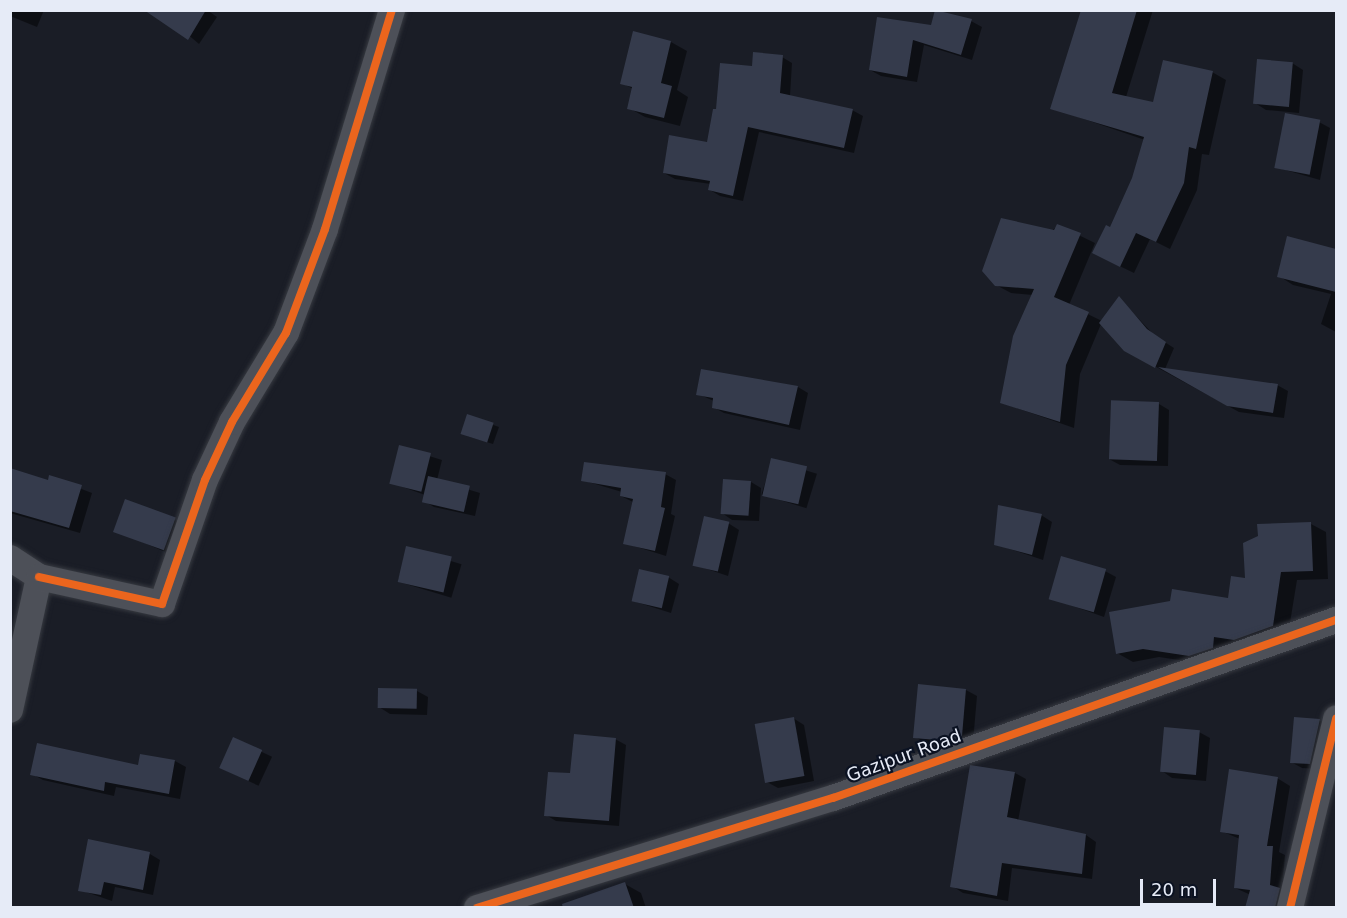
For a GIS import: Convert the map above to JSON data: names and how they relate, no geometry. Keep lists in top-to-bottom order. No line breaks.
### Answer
{"streets":{"street":["Gazipur Road"]},"scale_bar":"20 m"}
